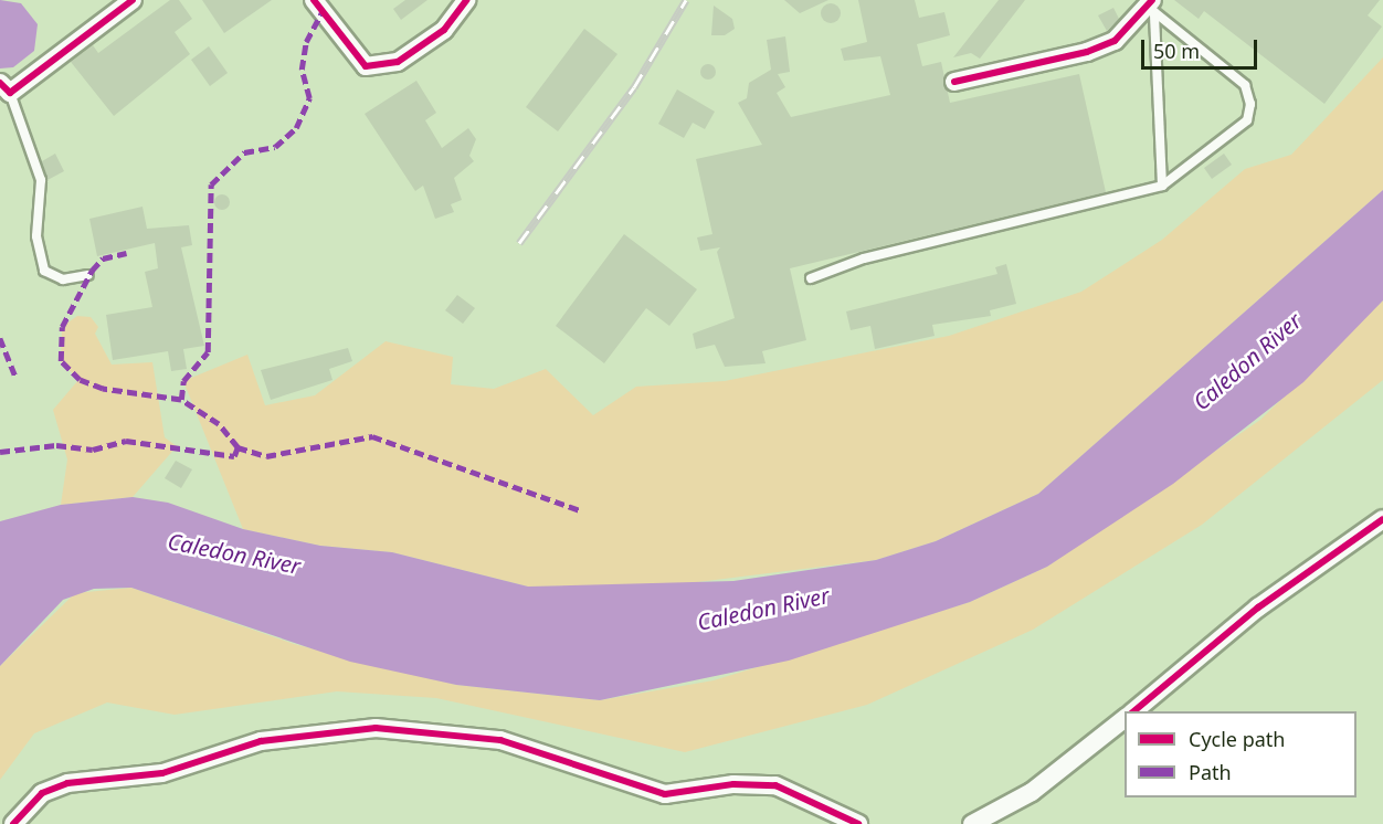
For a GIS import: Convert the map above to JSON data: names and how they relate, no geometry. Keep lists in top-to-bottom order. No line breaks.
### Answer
{"water":["Caledon River"],"legend":["Cycle path","Path"],"scale_bar":"50 m"}
